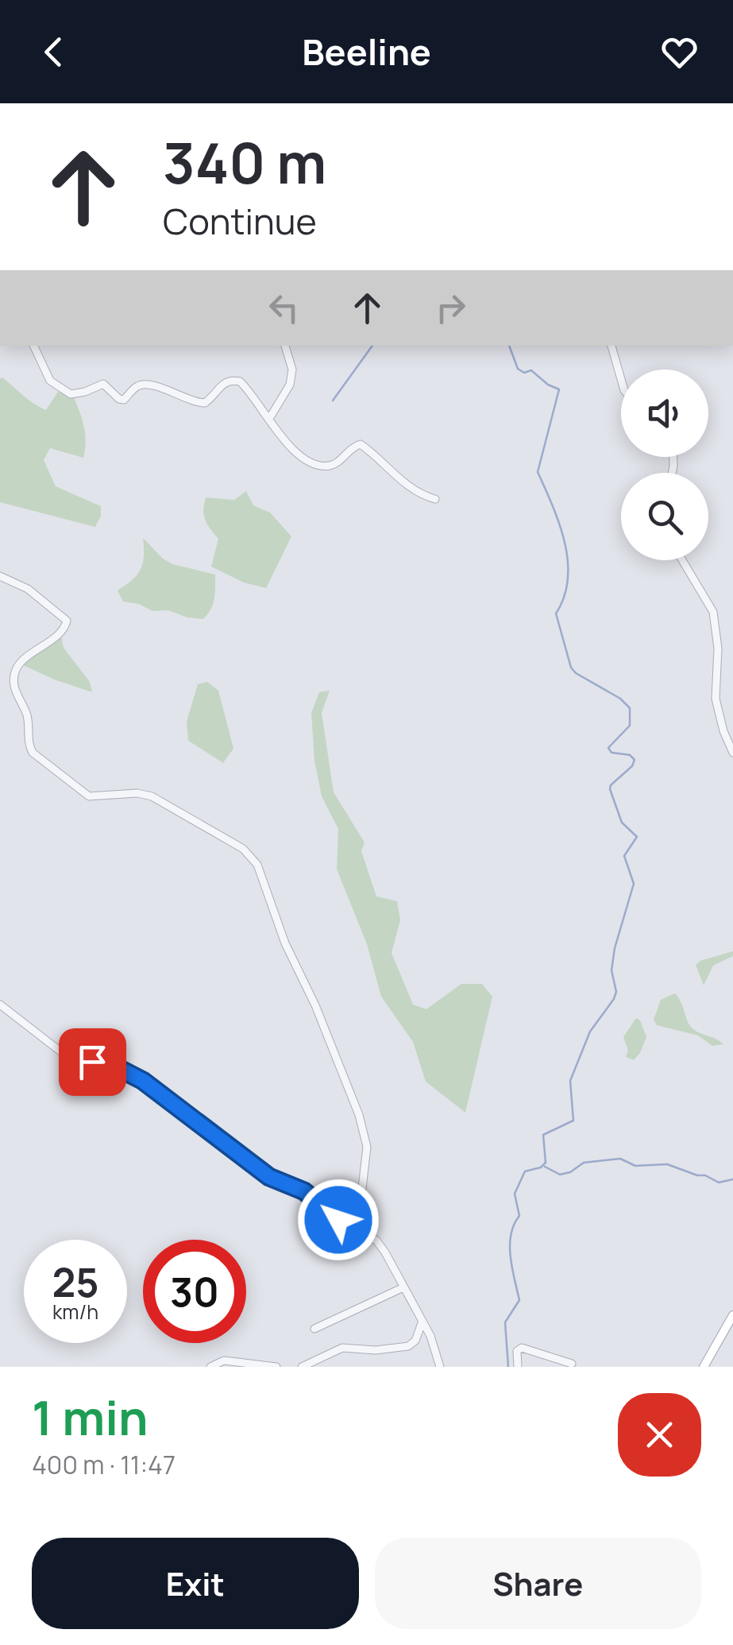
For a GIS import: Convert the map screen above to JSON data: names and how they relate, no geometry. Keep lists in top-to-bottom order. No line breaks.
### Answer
{"page":{"header":"Beeline","turn":["340 m","Continue"],"speed":"25 km/h","limit":"30","heading":["1 min","400 m · 11:47"],"buttons":["Exit","Share"]}}
